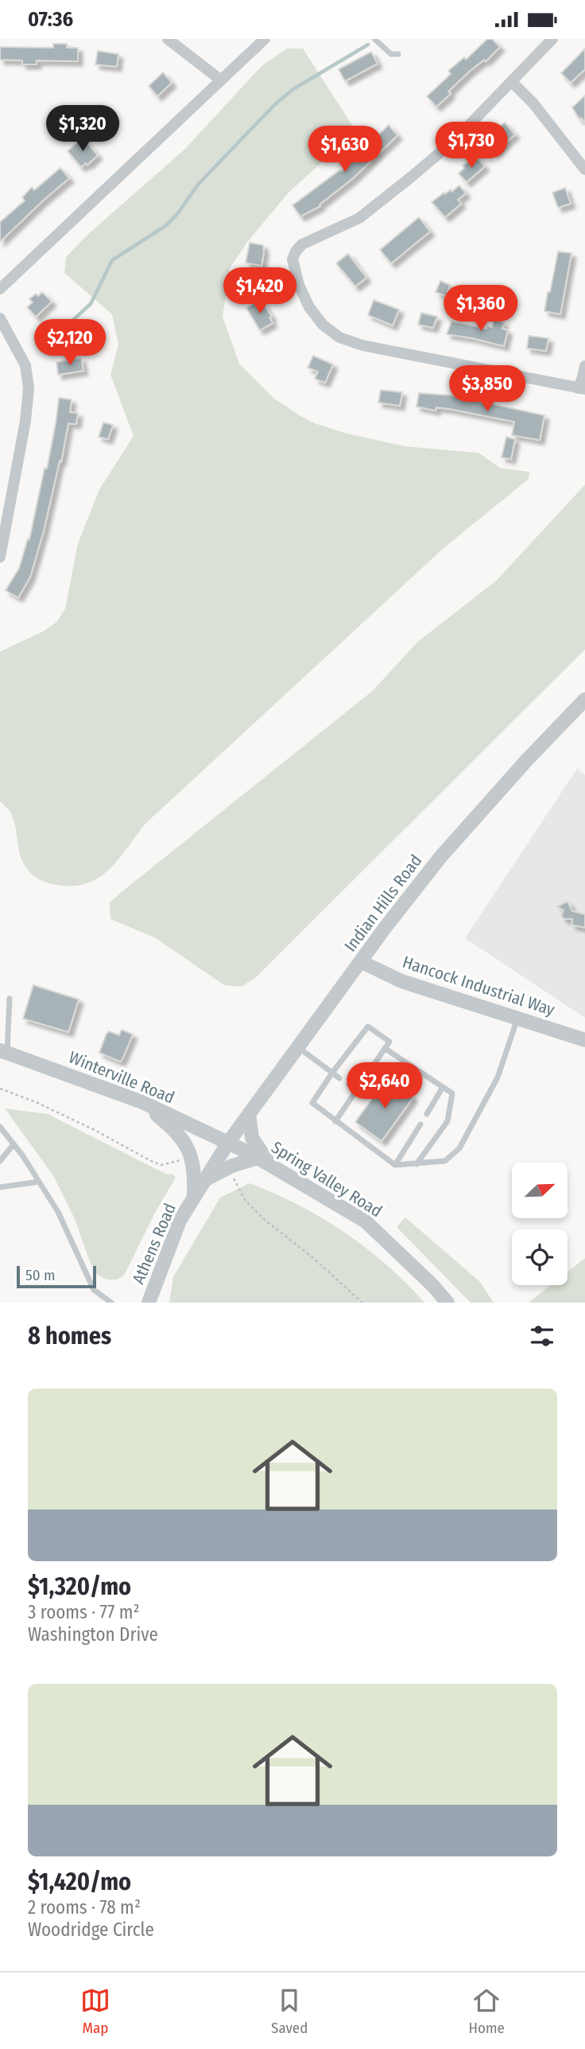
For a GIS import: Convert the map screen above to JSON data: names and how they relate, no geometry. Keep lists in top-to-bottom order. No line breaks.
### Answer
{"streets":{"street":["Indian Hills Road","Hancock Industrial Way","Winterville Road","Spring Valley Road","Athens Road"]},"crossings":[["Indian Hills Road","Hancock Industrial Way"],["Indian Hills Road","Winterville Road"],["Indian Hills Road","Spring Valley Road"],["Indian Hills Road","Athens Road"],["Winterville Road","Spring Valley Road"],["Winterville Road","Athens Road"],["Spring Valley Road","Athens Road"]],"scale_bar":"50 m","north":"top right","page":{"status":"07:36","price":["$1,320","$1,730","$1,630","$1,420","$1,360","$2,120","$3,850","$2,640"],"scale":"50 m","heading":"8 homes","list":[{"name":"$1,320/mo","note":"3 rooms · 77 m² · Washington Drive"},{"name":"$1,420/mo","note":"2 rooms · 78 m² · Woodridge Circle"}],"tabs":["Map","Saved","Home"]}}
